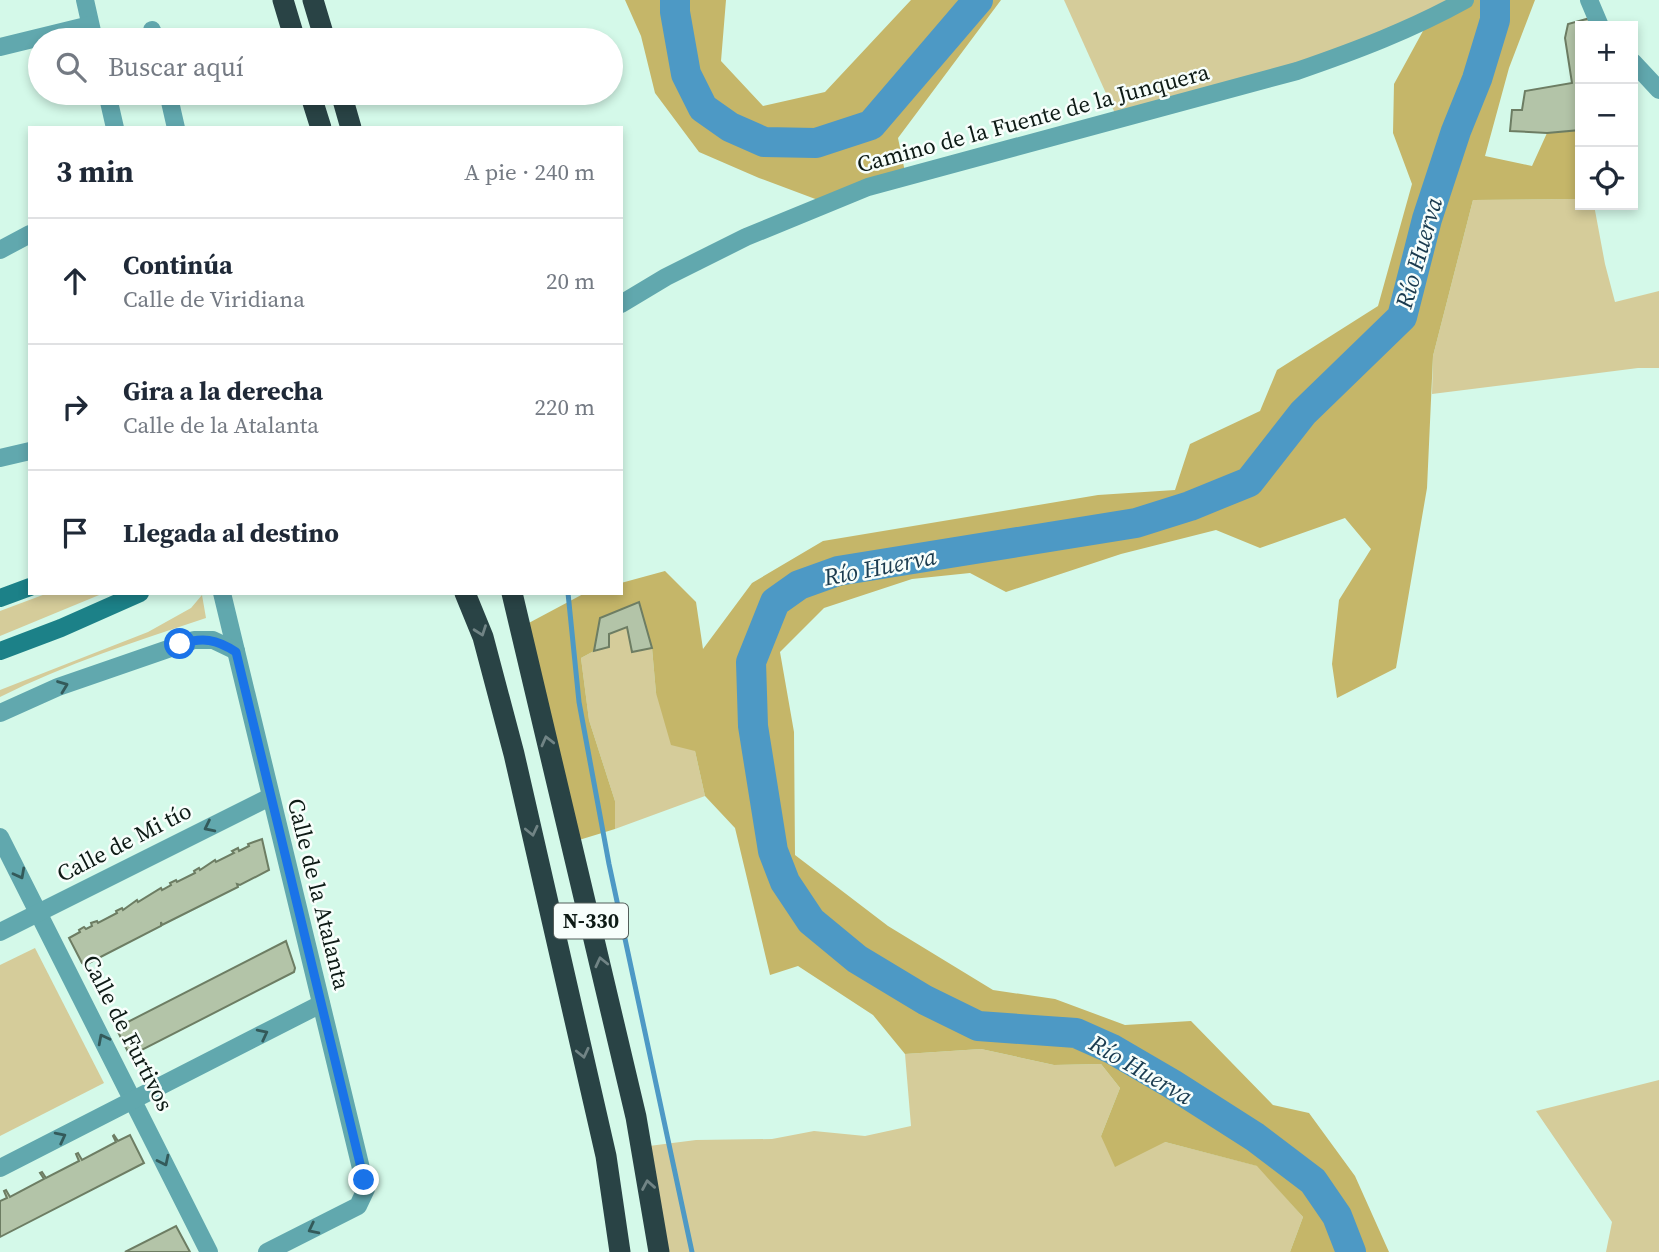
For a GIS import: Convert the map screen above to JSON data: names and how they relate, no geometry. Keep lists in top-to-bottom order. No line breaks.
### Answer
{"streets":{"highway":["N-330"],"street":["Camino de la Fuente de la Junquera","Calle de Mi tío","Calle de la Atalanta","Calle de Furtivos"]},"crossings":[["Calle de Mi tío","Calle de la Atalanta"],["Calle de Mi tío","Calle de Furtivos"]],"one_way":["Calle de Mi tío"],"water":["Río Huerva"],"page":{"map_buttons":["+","−"],"search":"Buscar aquí","heading":["3 min","A pie · 240 m"],"list":[["Continúa","Calle de Viridiana","20 m"],["Gira a la derecha","Calle de la Atalanta","220 m"],"Llegada al destino"]}}
